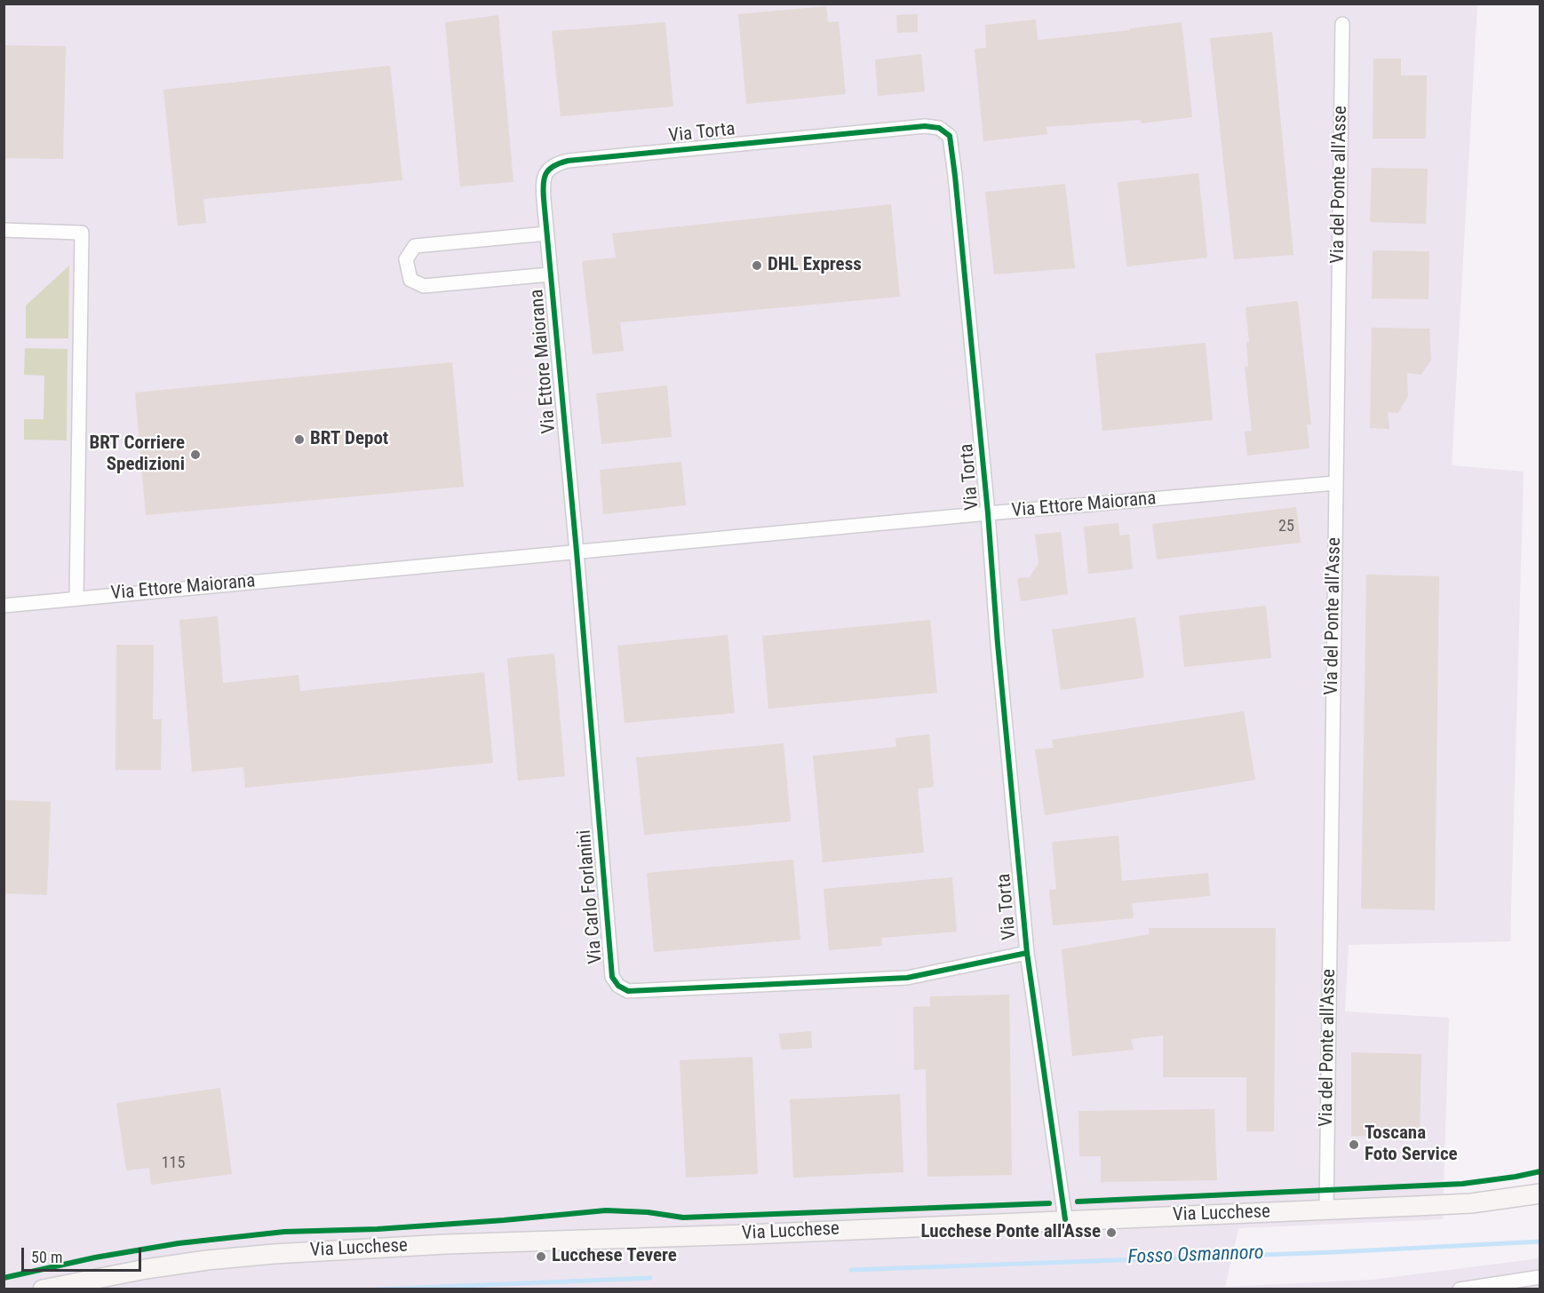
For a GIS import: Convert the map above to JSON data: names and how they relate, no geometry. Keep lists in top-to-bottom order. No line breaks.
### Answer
{"streets":{"main road":["Via Lucchese"],"street":["Via Torta","Via del Ponte all'Asse","Via Ettore Maiorana","Via Carlo Forlanini"]},"crossings":[["Via Torta","Via Ettore Maiorana"],["Via Torta","Via Carlo Forlanini"],["Via Torta","Via Lucchese"],["Via del Ponte all'Asse","Via Ettore Maiorana"],["Via del Ponte all'Asse","Via Lucchese"],["Via Ettore Maiorana","Via Carlo Forlanini"]],"water":["Fosso Osmannoro"],"places":["DHL Express","BRT Depot","BRT Corriere Spedizioni","Toscana Foto Service","Lucchese Ponte all'Asse","Lucchese Tevere"],"house_numbers":["25","115"],"scale_bar":"50 m"}
